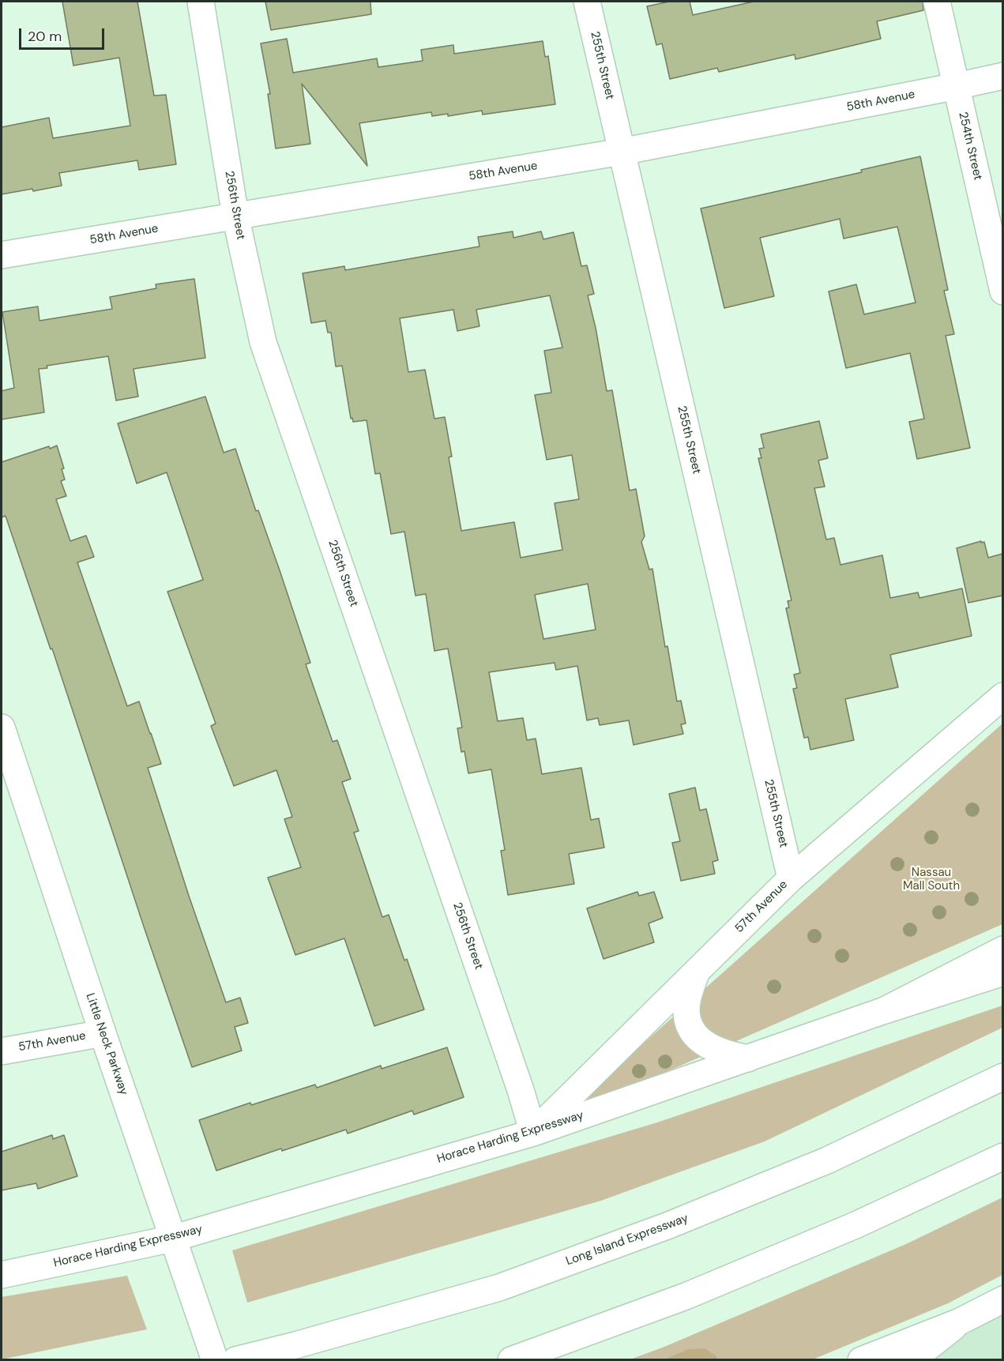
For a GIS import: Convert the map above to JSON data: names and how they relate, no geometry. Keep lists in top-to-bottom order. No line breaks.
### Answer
{"streets":{"main road":["255th Street","58th Avenue","254th Street","256th Street","57th Avenue","Little Neck Parkway","Horace Harding Expressway","Long Island Expressway"]},"crossings":[["255th Street","58th Avenue"],["255th Street","57th Avenue"],["58th Avenue","254th Street"],["58th Avenue","256th Street"],["256th Street","57th Avenue"],["256th Street","Horace Harding Expressway"],["57th Avenue","Little Neck Parkway"],["57th Avenue","Horace Harding Expressway"],["Little Neck Parkway","Horace Harding Expressway"]],"parks":["Nassau Mall South"],"scale_bar":"20 m"}
